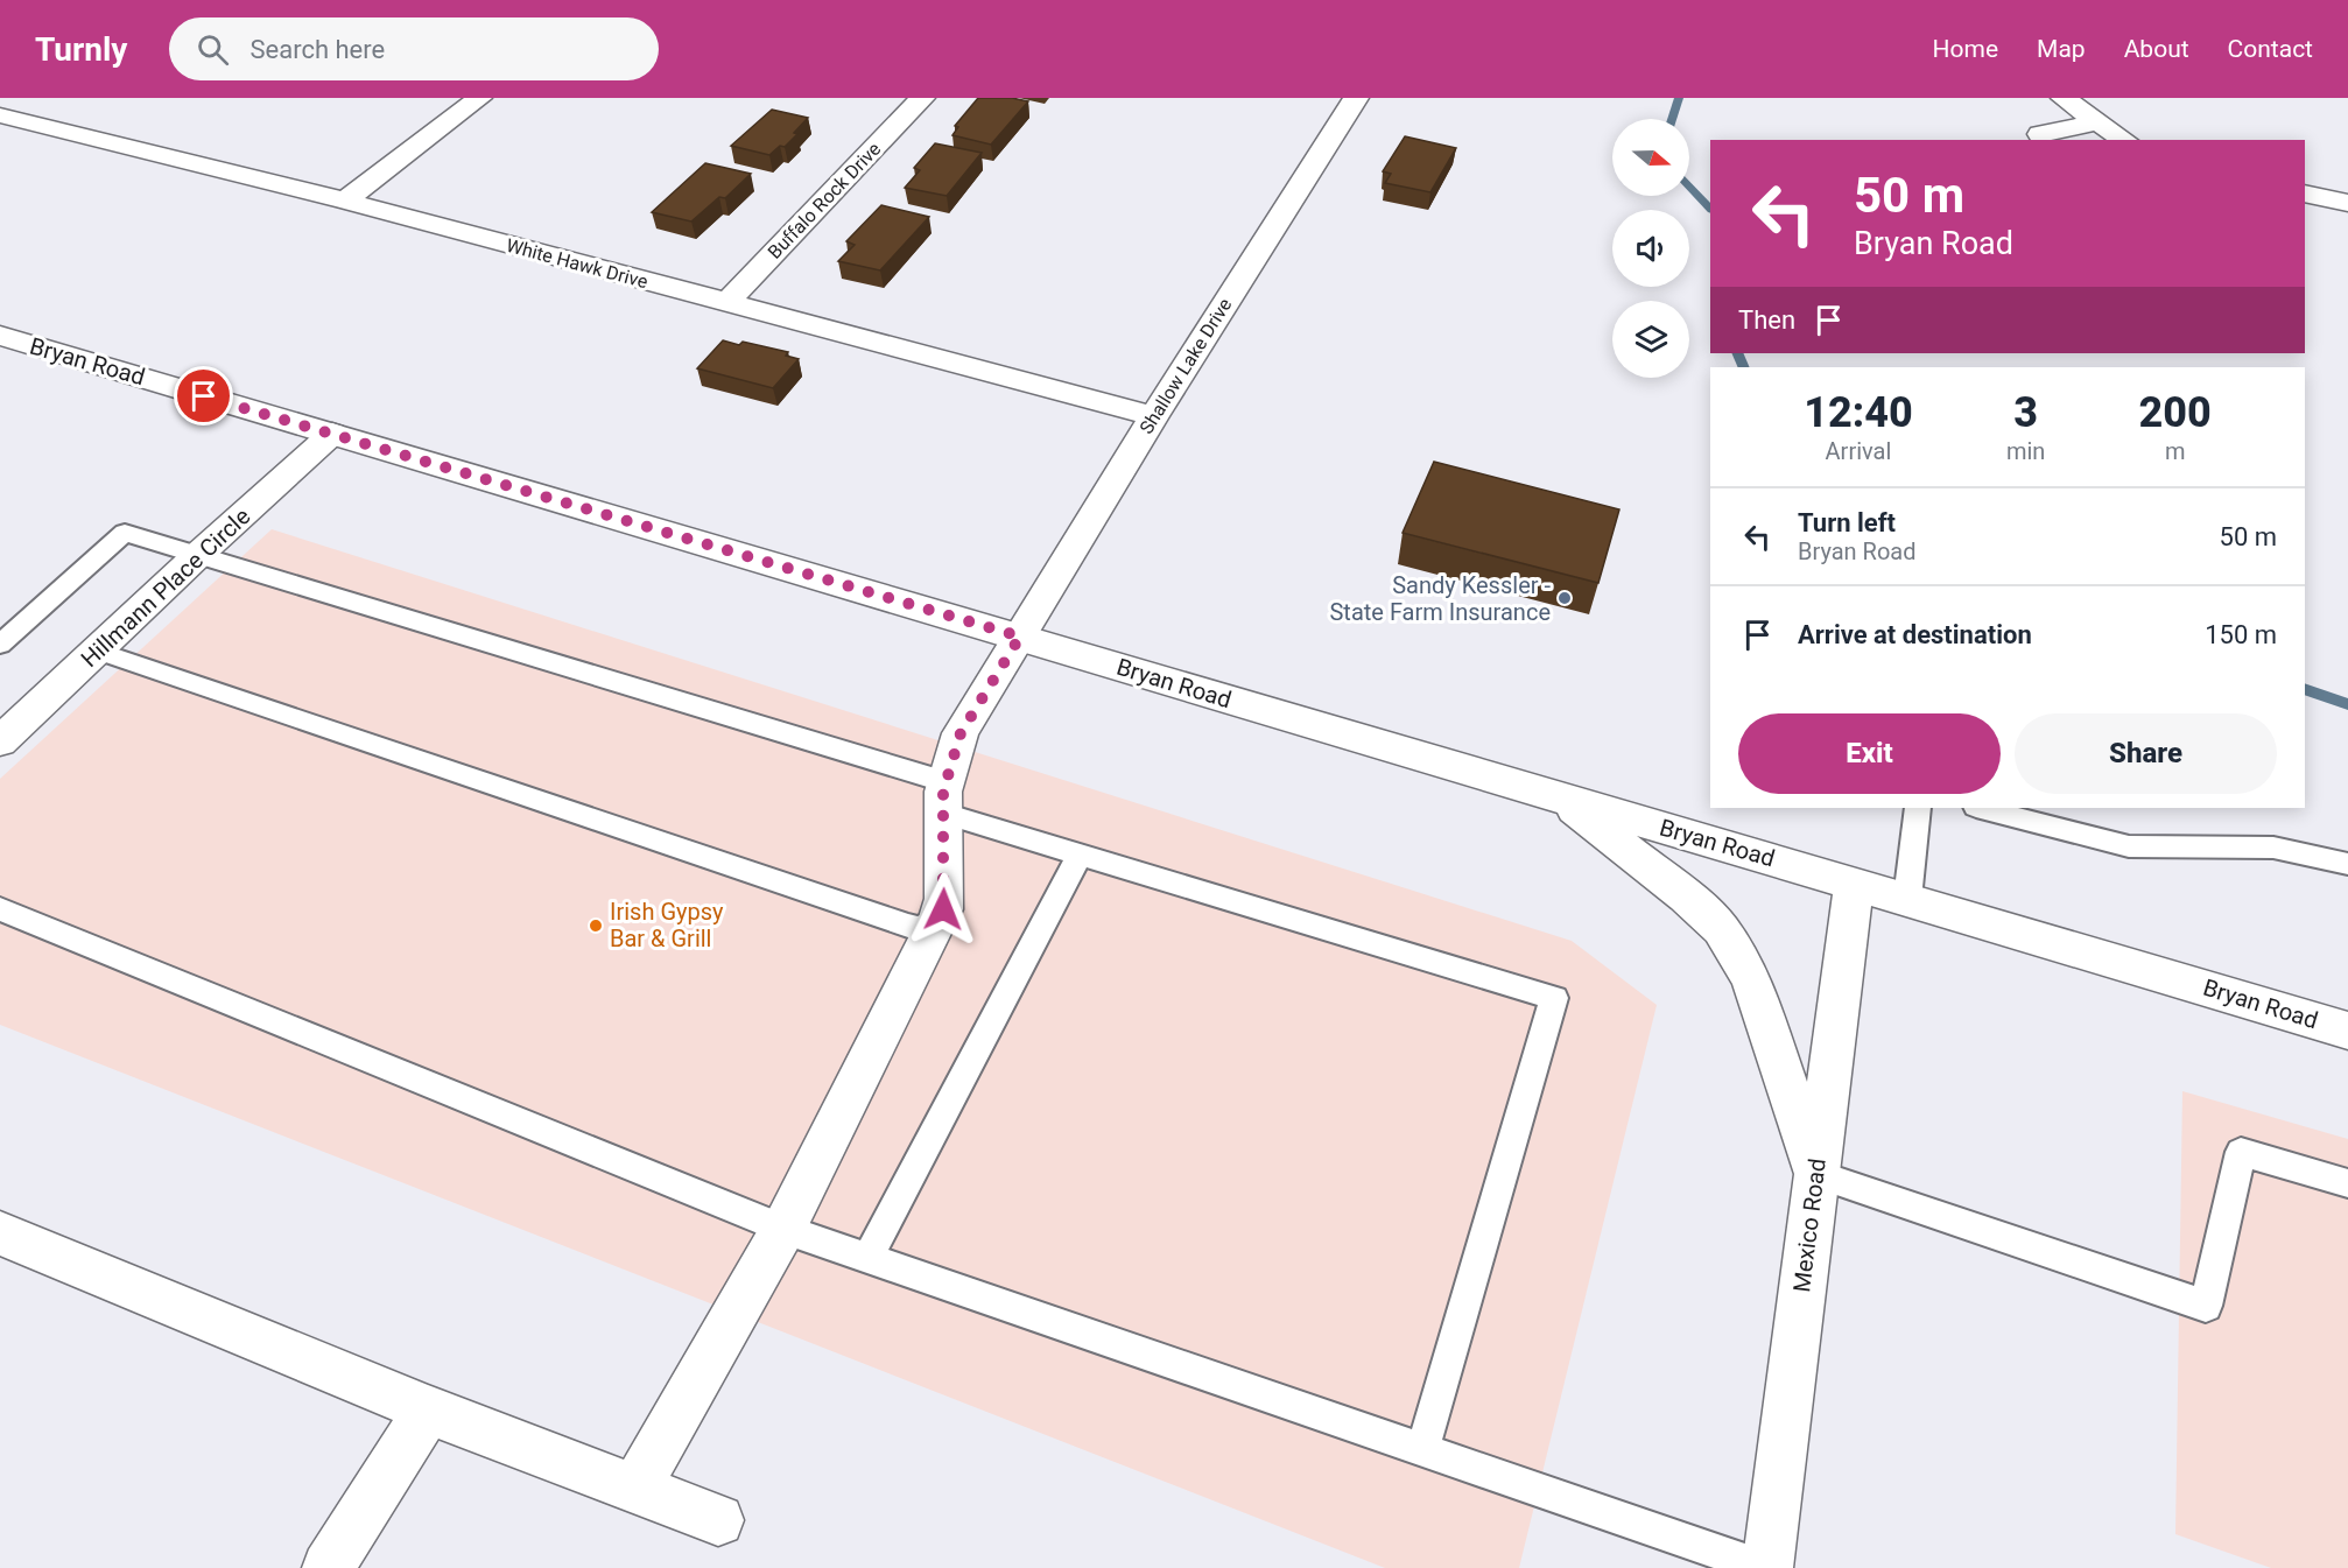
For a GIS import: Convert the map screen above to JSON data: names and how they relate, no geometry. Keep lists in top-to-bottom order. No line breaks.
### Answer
{"streets":{"street":["Buffalo Rock Drive","White Hawk Drive","Bryan Road","Shallow Lake Drive","Hillmann Place Circle","Mexico Road"]},"crossings":[["Buffalo Rock Drive","White Hawk Drive"],["White Hawk Drive","Shallow Lake Drive"],["Bryan Road","Shallow Lake Drive"],["Bryan Road","Hillmann Place Circle"],["Bryan Road","Mexico Road"]],"places":["Sandy Kessler - State Farm Insurance","Irish Gypsy Bar & Grill"],"north":"right","page":{"header":"Turnly","search":"Search here","nav":["Home","Map","About","Contact"],"turn":["50 m","Bryan Road"],"then":"Then","eta":["12:40","Arrival","3","min","200","m"],"list":[{"name":"Turn left","note":"Bryan Road","value":"50 m"},{"name":"Arrive at destination","value":"150 m"}],"buttons":["Exit","Share"]}}
